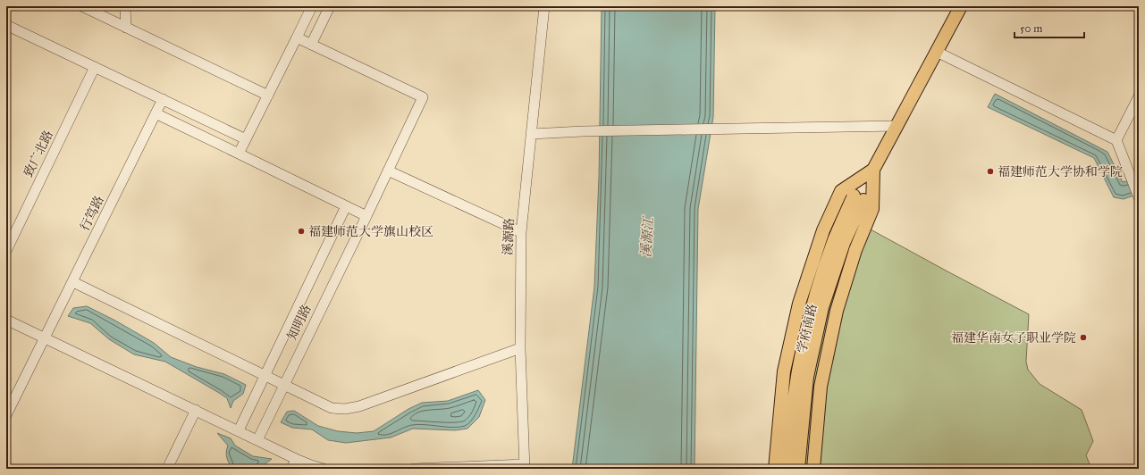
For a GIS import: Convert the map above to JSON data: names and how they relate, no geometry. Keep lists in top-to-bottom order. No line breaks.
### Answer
{"streets":{"main road":["学府南路"],"street":["致广北路","行笃路","溪源路","知明路"]},"water":["溪源江"],"places":["福建师范大学协和学院","福建师范大学旗山校区","福建华南女子职业学院"],"scale_bar":"50 m"}
